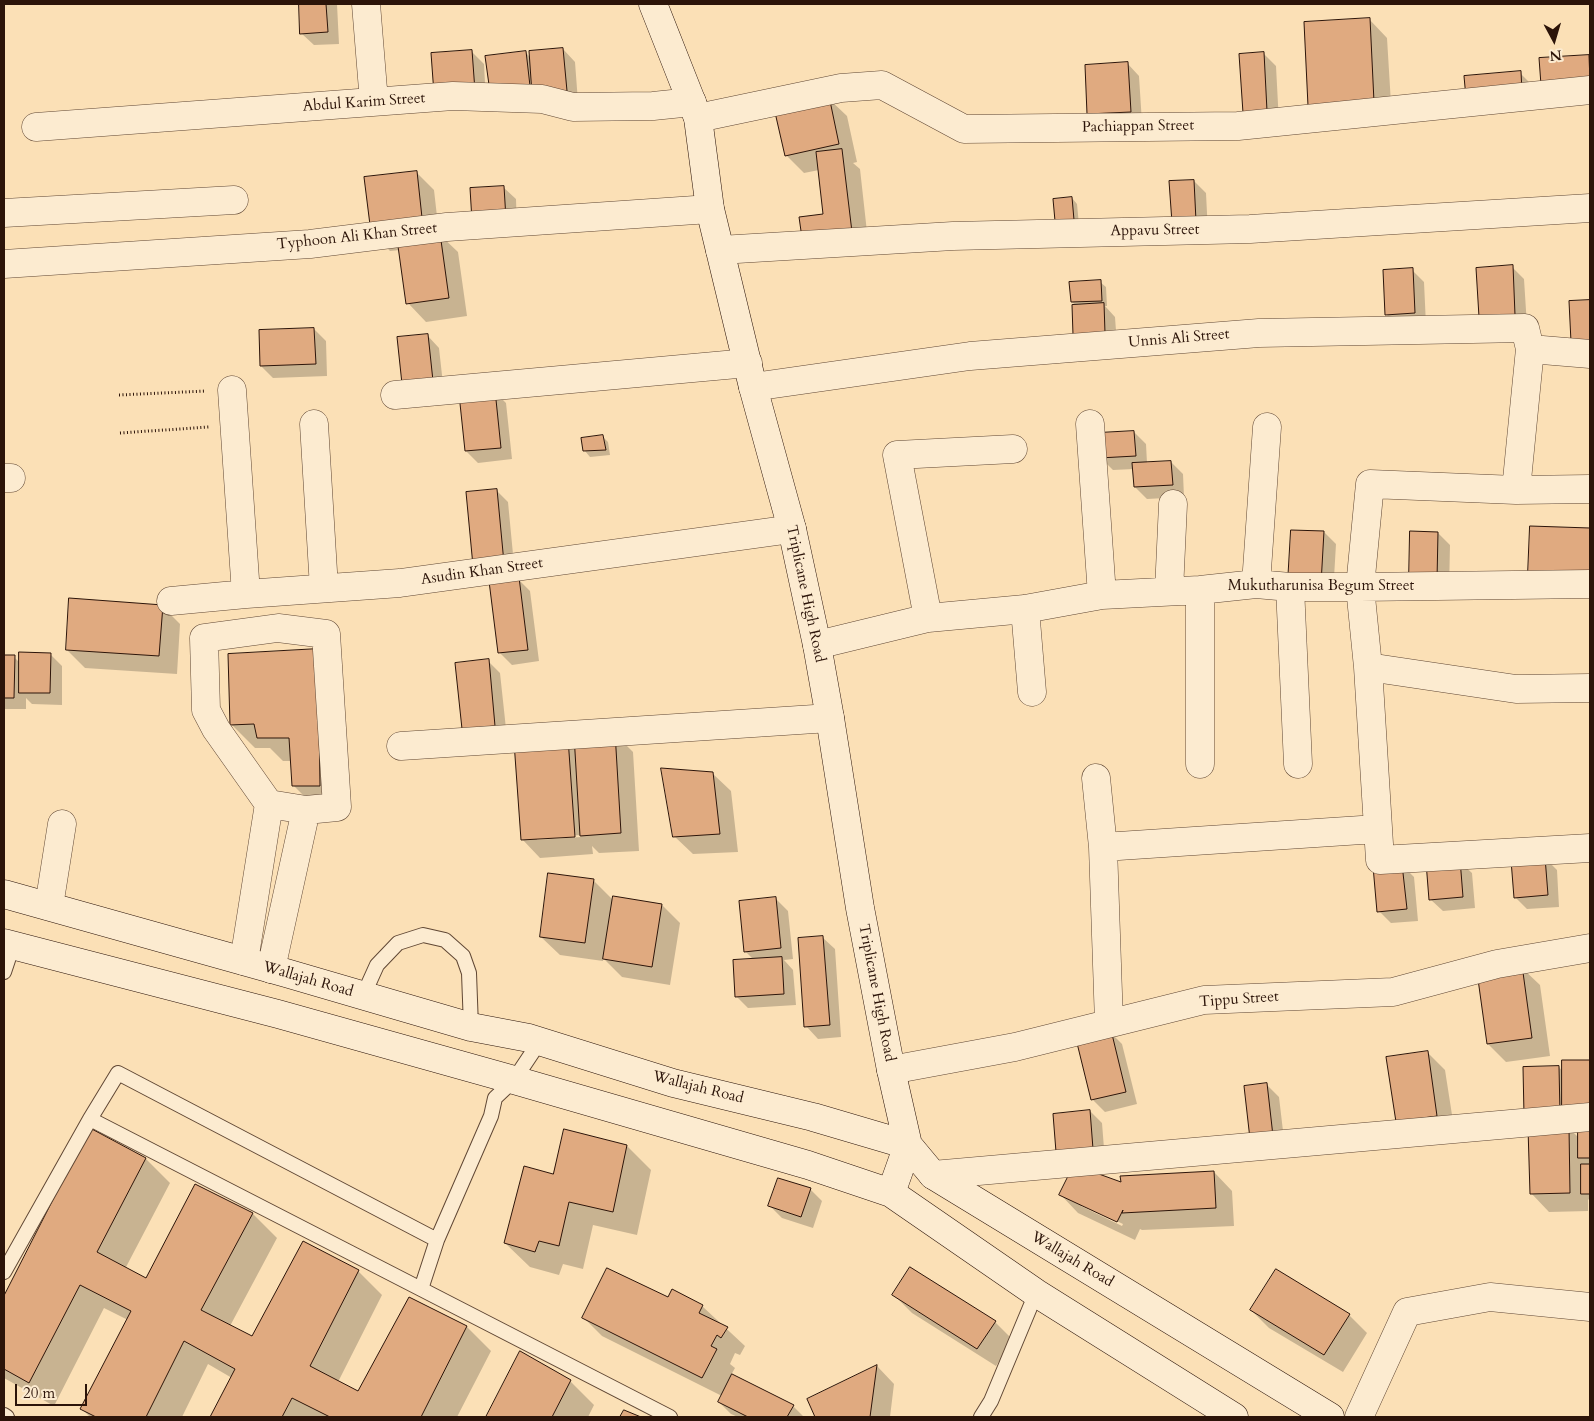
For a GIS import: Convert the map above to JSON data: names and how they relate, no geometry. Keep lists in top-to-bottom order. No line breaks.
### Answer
{"streets":{"street":["Abdul Karim Street","Pachiappan Street","Appavu Street","Typhoon Ali Khan Street","Unnis Ali Street","Asudin Khan Street","Mukutharunisa Begum Street","Triplicane High Road","Wallajah Road","Tippu Street"]},"crossings":[["Abdul Karim Street","Pachiappan Street"],["Abdul Karim Street","Triplicane High Road"],["Pachiappan Street","Triplicane High Road"],["Appavu Street","Triplicane High Road"],["Typhoon Ali Khan Street","Triplicane High Road"],["Unnis Ali Street","Triplicane High Road"],["Asudin Khan Street","Triplicane High Road"],["Mukutharunisa Begum Street","Triplicane High Road"],["Triplicane High Road","Wallajah Road"],["Triplicane High Road","Tippu Street"]],"scale_bar":"20 m","north":"bottom"}
